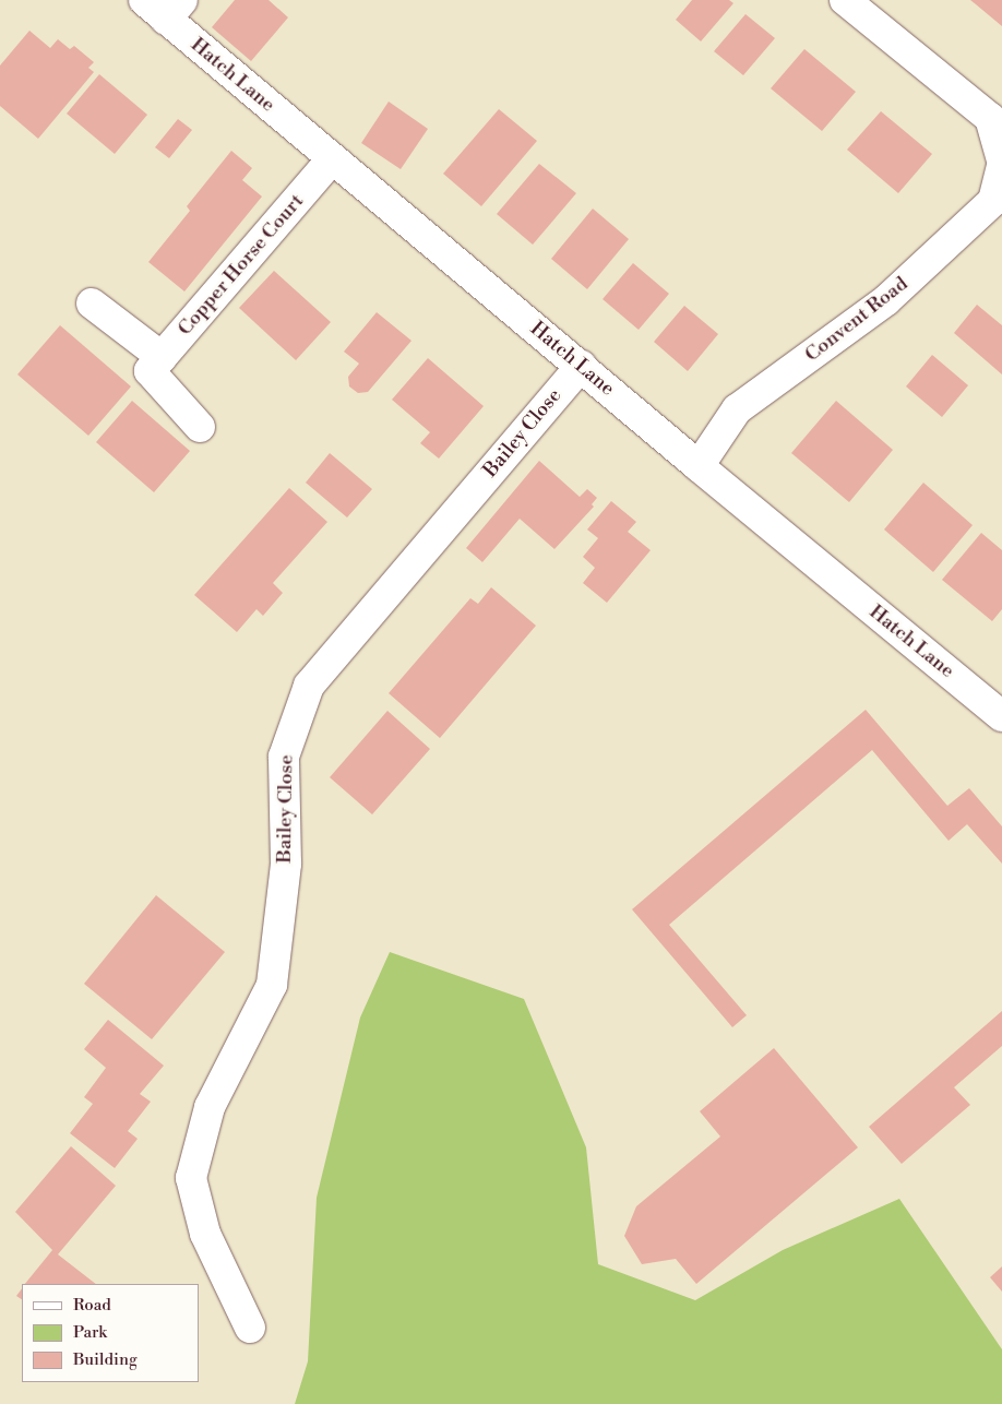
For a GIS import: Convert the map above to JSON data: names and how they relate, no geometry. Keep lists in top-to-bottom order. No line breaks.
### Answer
{"streets":{"street":["Hatch Lane","Copper Horse Court","Convent Road","Bailey Close"]},"crossings":[["Hatch Lane","Copper Horse Court"],["Hatch Lane","Convent Road"],["Hatch Lane","Bailey Close"]],"legend":["Road","Park","Building"]}
